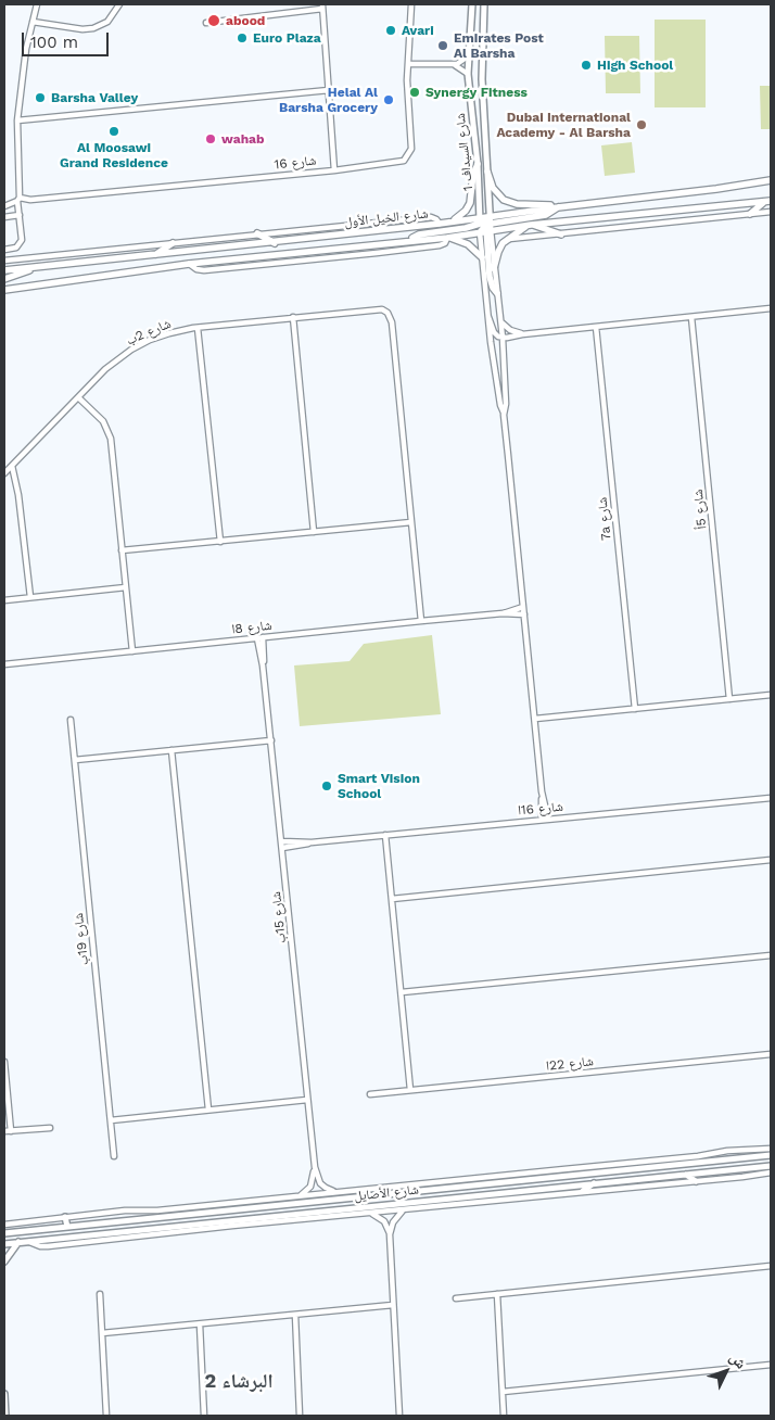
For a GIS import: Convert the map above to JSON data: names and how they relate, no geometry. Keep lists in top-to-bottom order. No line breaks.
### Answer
{"streets":{"main road":["شارع الخيل الأول"],"street":["شارع السيداف 1","شارع 16","شارع 2ب","شارع 5أ","7a شارع","شارع 8ا","شارع 16ا","شارع 15ب","شارع 19ب","شارع 22ا","شارع الأصايل"]},"crossings":[["شارع السيداف 1","شارع الخيل الأول"],["شارع 8ا","شارع 15ب"],["شارع 16ا","شارع 15ب"]],"districts":["البرشاء 2"],"places":["abood","Avari","Euro Plaza","Emirates Post Al Barsha","High School","Synergy Fitness","Barsha Valley","Helal Al Barsha Grocery","Dubai International Academy - Al Barsha","Al Moosawi Grand Residence","wahab","Smart Vision School"],"scale_bar":"100 m","north":"top right"}
